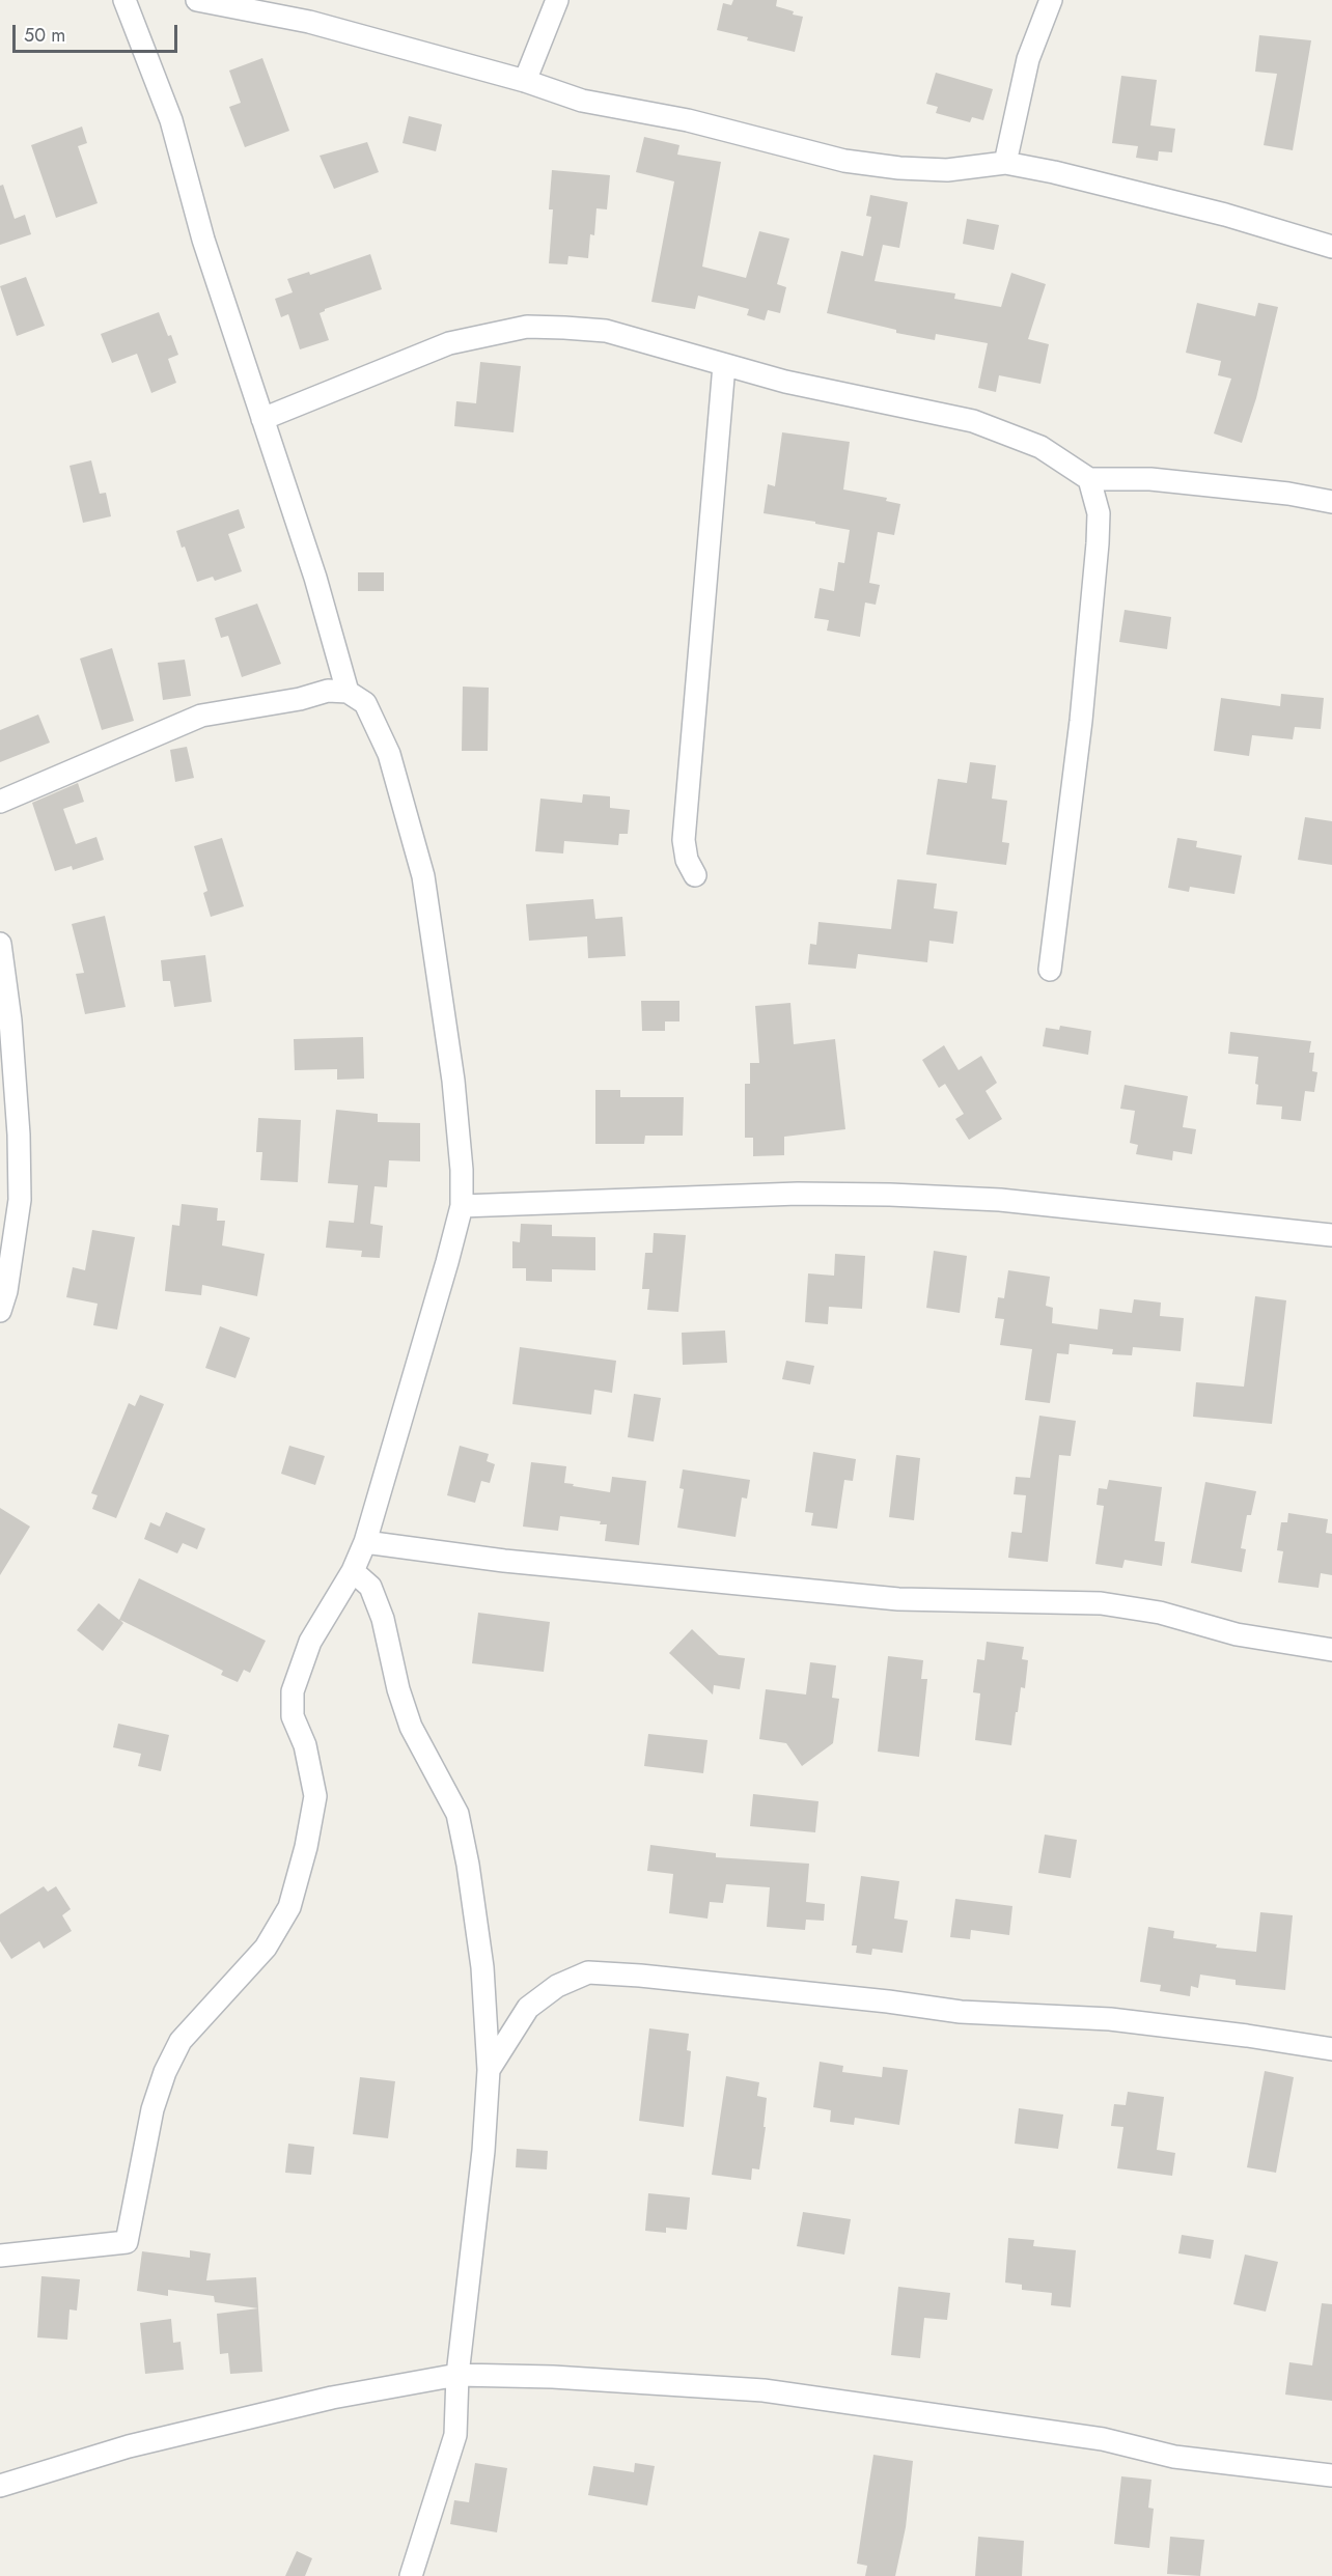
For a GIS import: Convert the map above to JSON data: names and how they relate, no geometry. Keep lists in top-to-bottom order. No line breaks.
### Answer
{"scale_bar":"50 m"}
